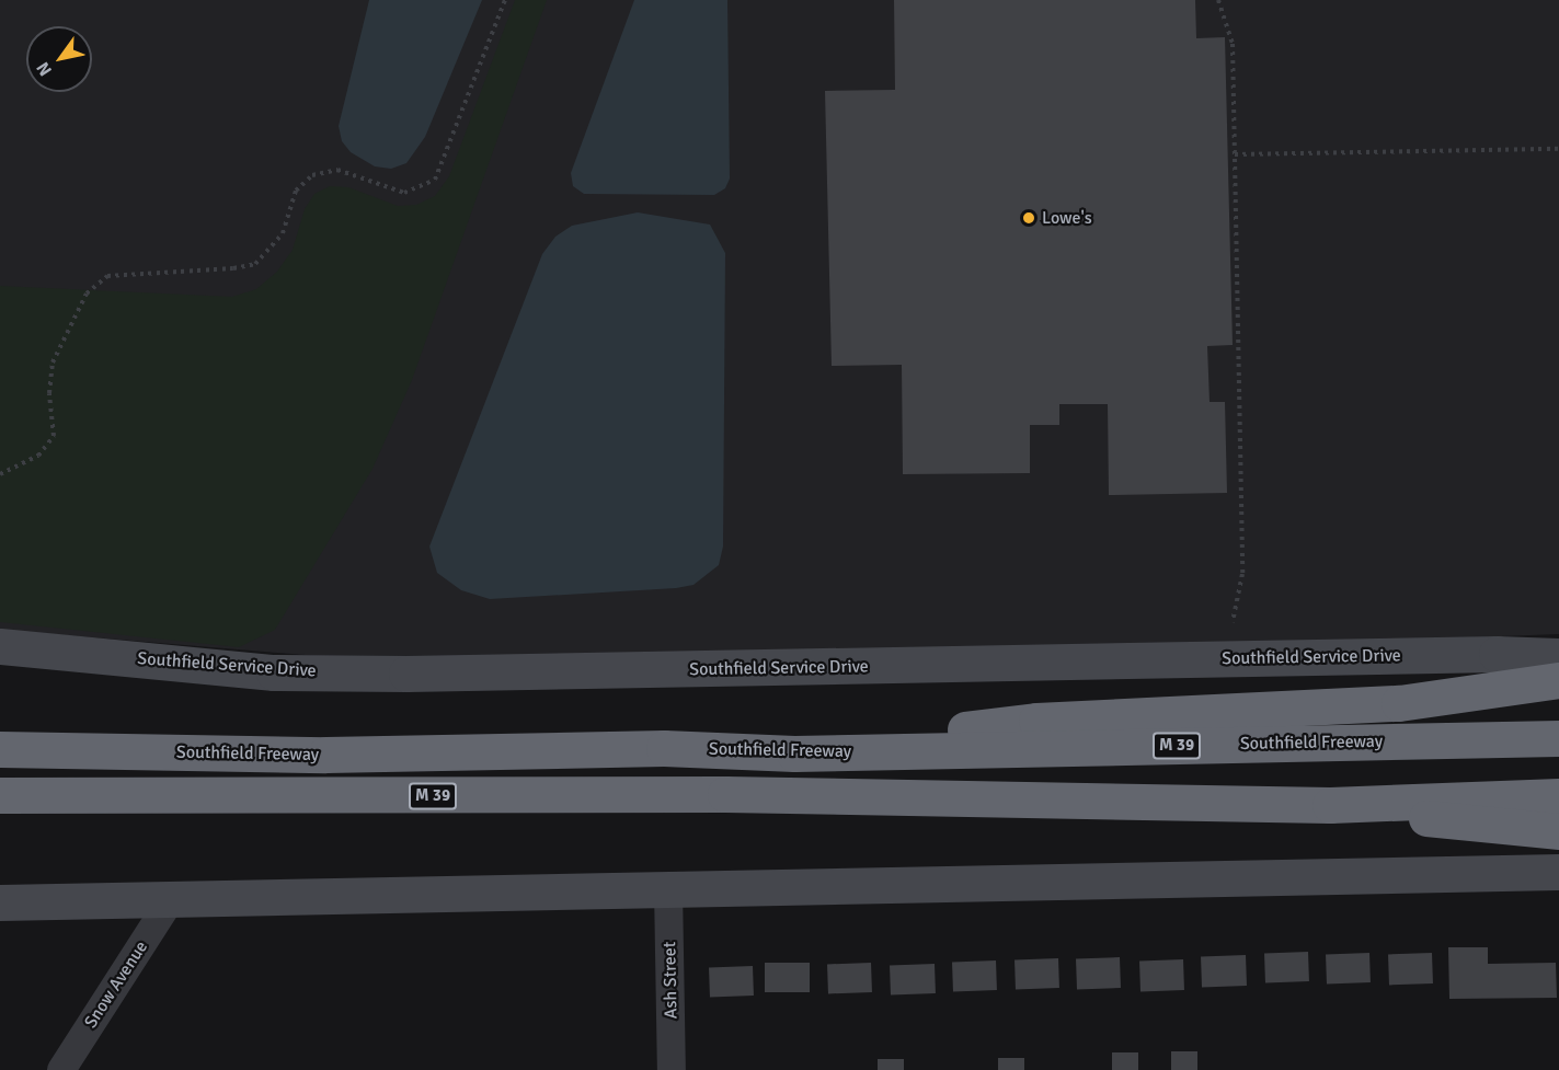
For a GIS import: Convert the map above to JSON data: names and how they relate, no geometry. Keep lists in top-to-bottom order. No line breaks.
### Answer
{"streets":{"highway":["Southfield Freeway","M 39"],"main road":["Southfield Service Drive"],"street":["Ash Street","Snow Avenue"]},"places":["Lowe's"],"north":"bottom left"}
